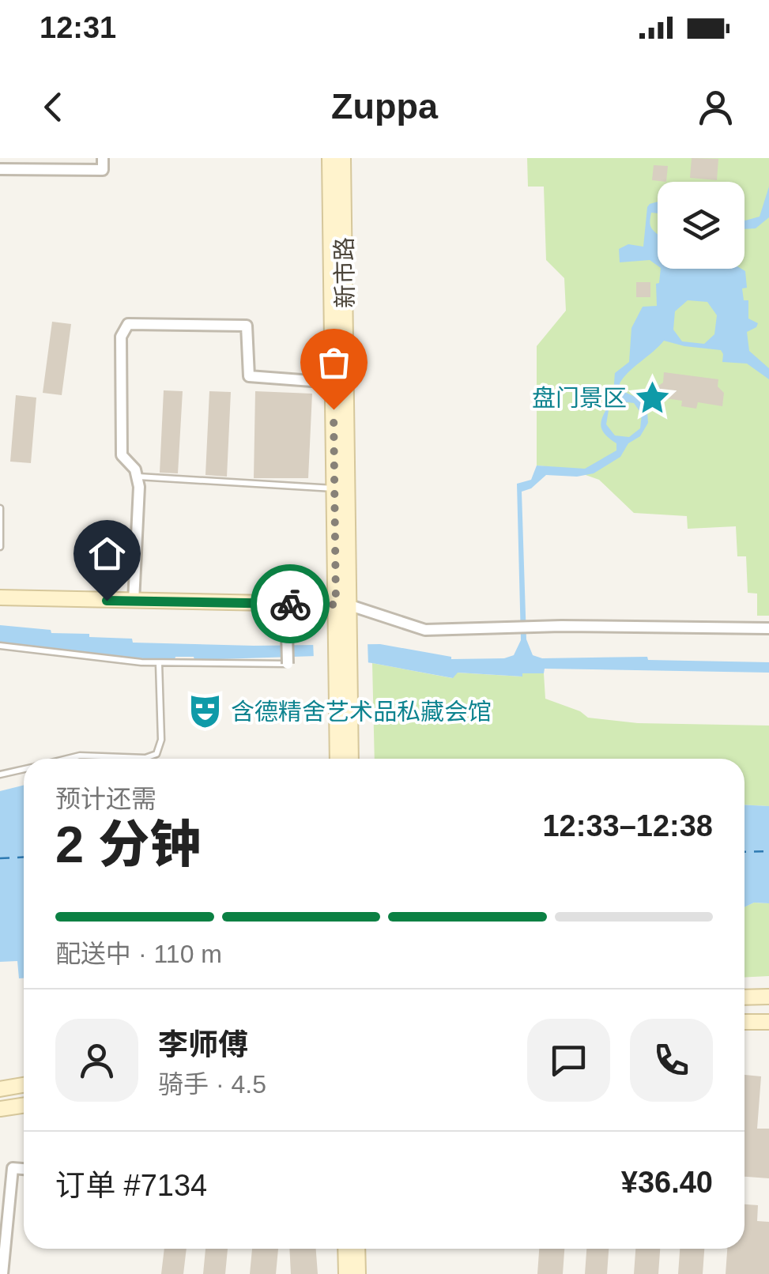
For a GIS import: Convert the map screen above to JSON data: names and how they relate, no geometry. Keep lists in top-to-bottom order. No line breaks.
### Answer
{"streets":{"main road":["新市路"]},"places":{"place":["盘门景区"],"theatre":["含德精舍艺术品私藏会馆"]},"page":{"status":"12:31","header":"Zuppa","heading":["2 分钟","预计还需","12:33–12:38"],"panel":["李师傅","骑手 · 4.5","订单 #7134","¥36.40"],"bar":"配送中 · 110 m"}}
